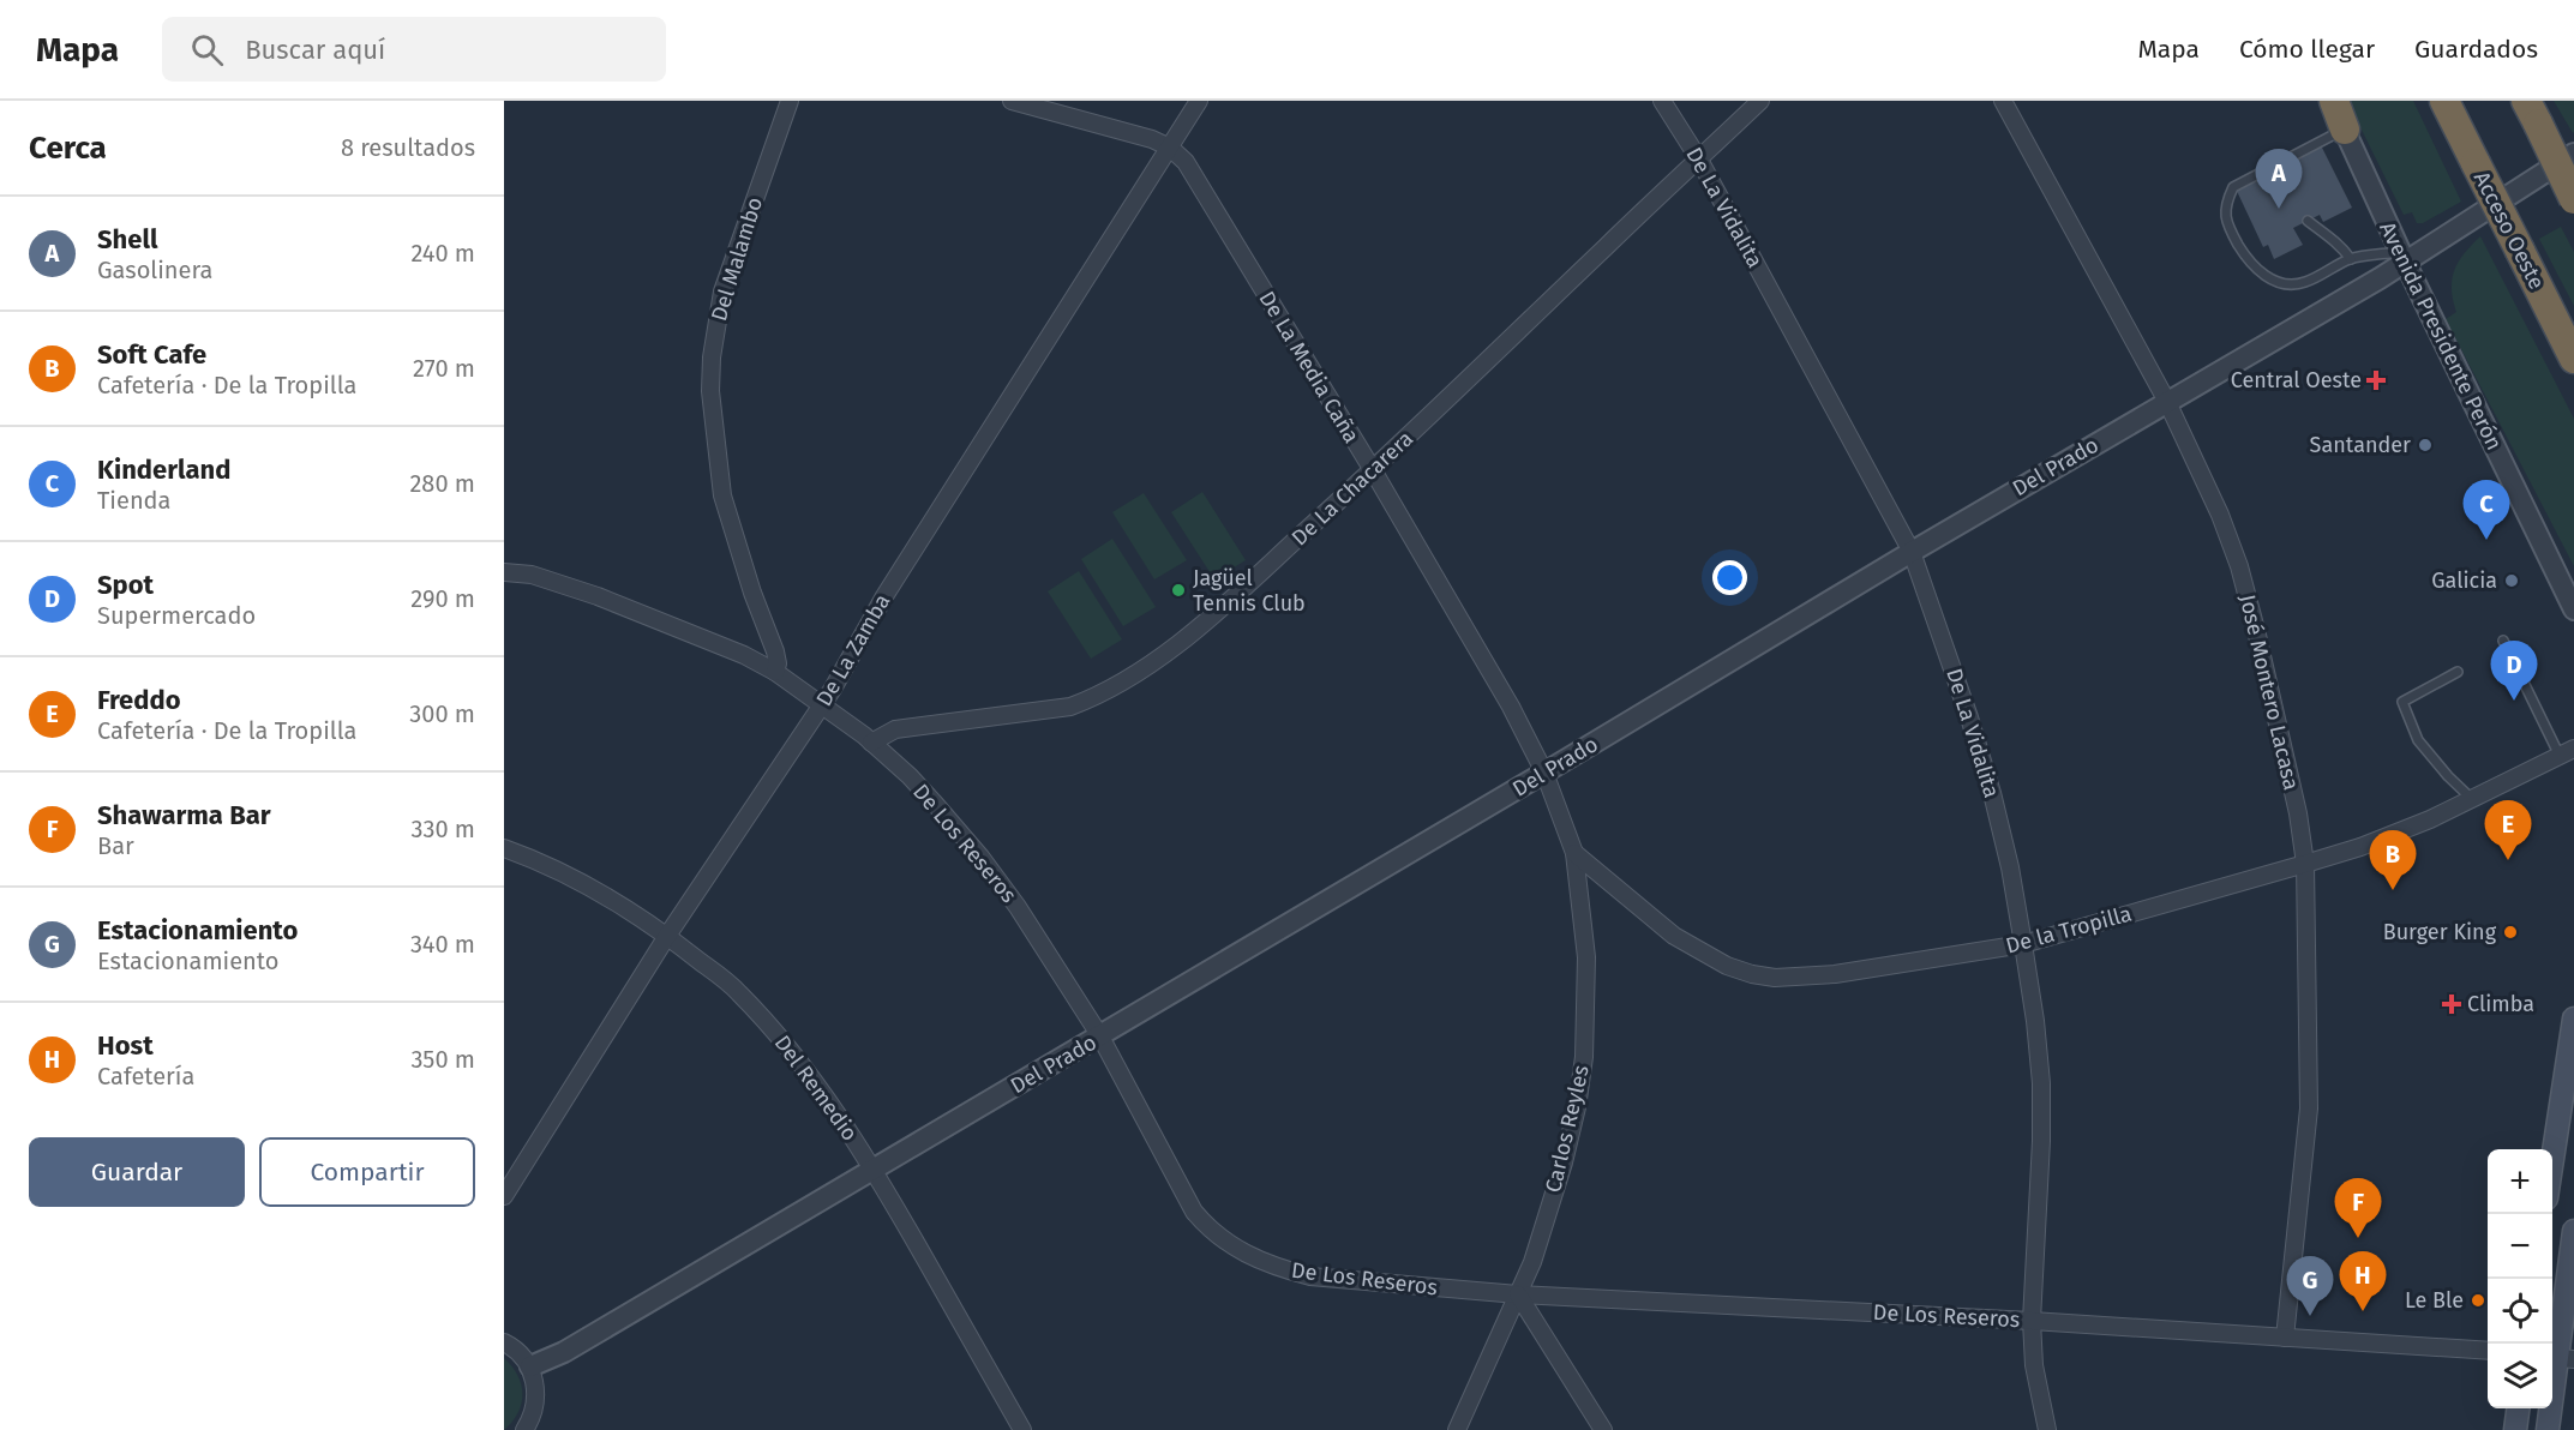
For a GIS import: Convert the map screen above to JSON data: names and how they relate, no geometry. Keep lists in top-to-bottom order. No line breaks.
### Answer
{"streets":{"highway":["Acceso Oeste"],"street":["De La Vidalita","Del Malambo","Avenida Presidente Perón","De La Media Caña","Del Prado","De La Chacarera","De La Zamba","José Montero Lacasa","De Los Reseros","De la Tropilla","Del Remedio","Carlos Reyles"]},"crossings":[["De La Vidalita","Del Prado"],["De La Vidalita","De La Chacarera"],["De La Vidalita","De Los Reseros"],["De La Vidalita","De la Tropilla"],["Del Malambo","De Los Reseros"],["Avenida Presidente Perón","Del Prado"],["De La Media Caña","Del Prado"],["De La Media Caña","De La Chacarera"],["De La Media Caña","De La Zamba"],["De La Media Caña","Carlos Reyles"],["Del Prado","José Montero Lacasa"],["Del Prado","De Los Reseros"],["Del Prado","Del Remedio"],["Del Prado","Carlos Reyles"],["De La Chacarera","De Los Reseros"],["De La Zamba","De Los Reseros"],["De La Zamba","Del Remedio"],["José Montero Lacasa","De Los Reseros"],["José Montero Lacasa","De la Tropilla"],["De Los Reseros","Carlos Reyles"],["De la Tropilla","Carlos Reyles"]],"places":{"health":["Central Oeste","Climba"],"other":["Santander","Galicia","Jagüel Tennis Club","Burger King","Le Ble"]},"page":{"header":"Mapa","search":"Buscar aquí","nav":["Mapa","Cómo llegar","Guardados"],"heading":["Cerca","8 resultados"],"pins":["A","C","D","E","B","F","H","G"],"list":[{"mark":"A","name":"Shell","note":"Gasolinera","value":"240 m"},{"mark":"B","name":"Soft Cafe","note":"Cafetería · De la Tropilla","value":"270 m"},{"mark":"C","name":"Kinderland","note":"Tienda","value":"280 m"},{"mark":"D","name":"Spot","note":"Supermercado","value":"290 m"},{"mark":"E","name":"Freddo","note":"Cafetería · De la Tropilla","value":"300 m"},{"mark":"F","name":"Shawarma Bar","note":"Bar","value":"330 m"},{"mark":"G","name":"Estacionamiento","note":"Estacionamiento","value":"340 m"},{"mark":"H","name":"Host","note":"Cafetería","value":"350 m"}],"buttons":["Guardar","Compartir"],"map_buttons":["+","−"]}}
